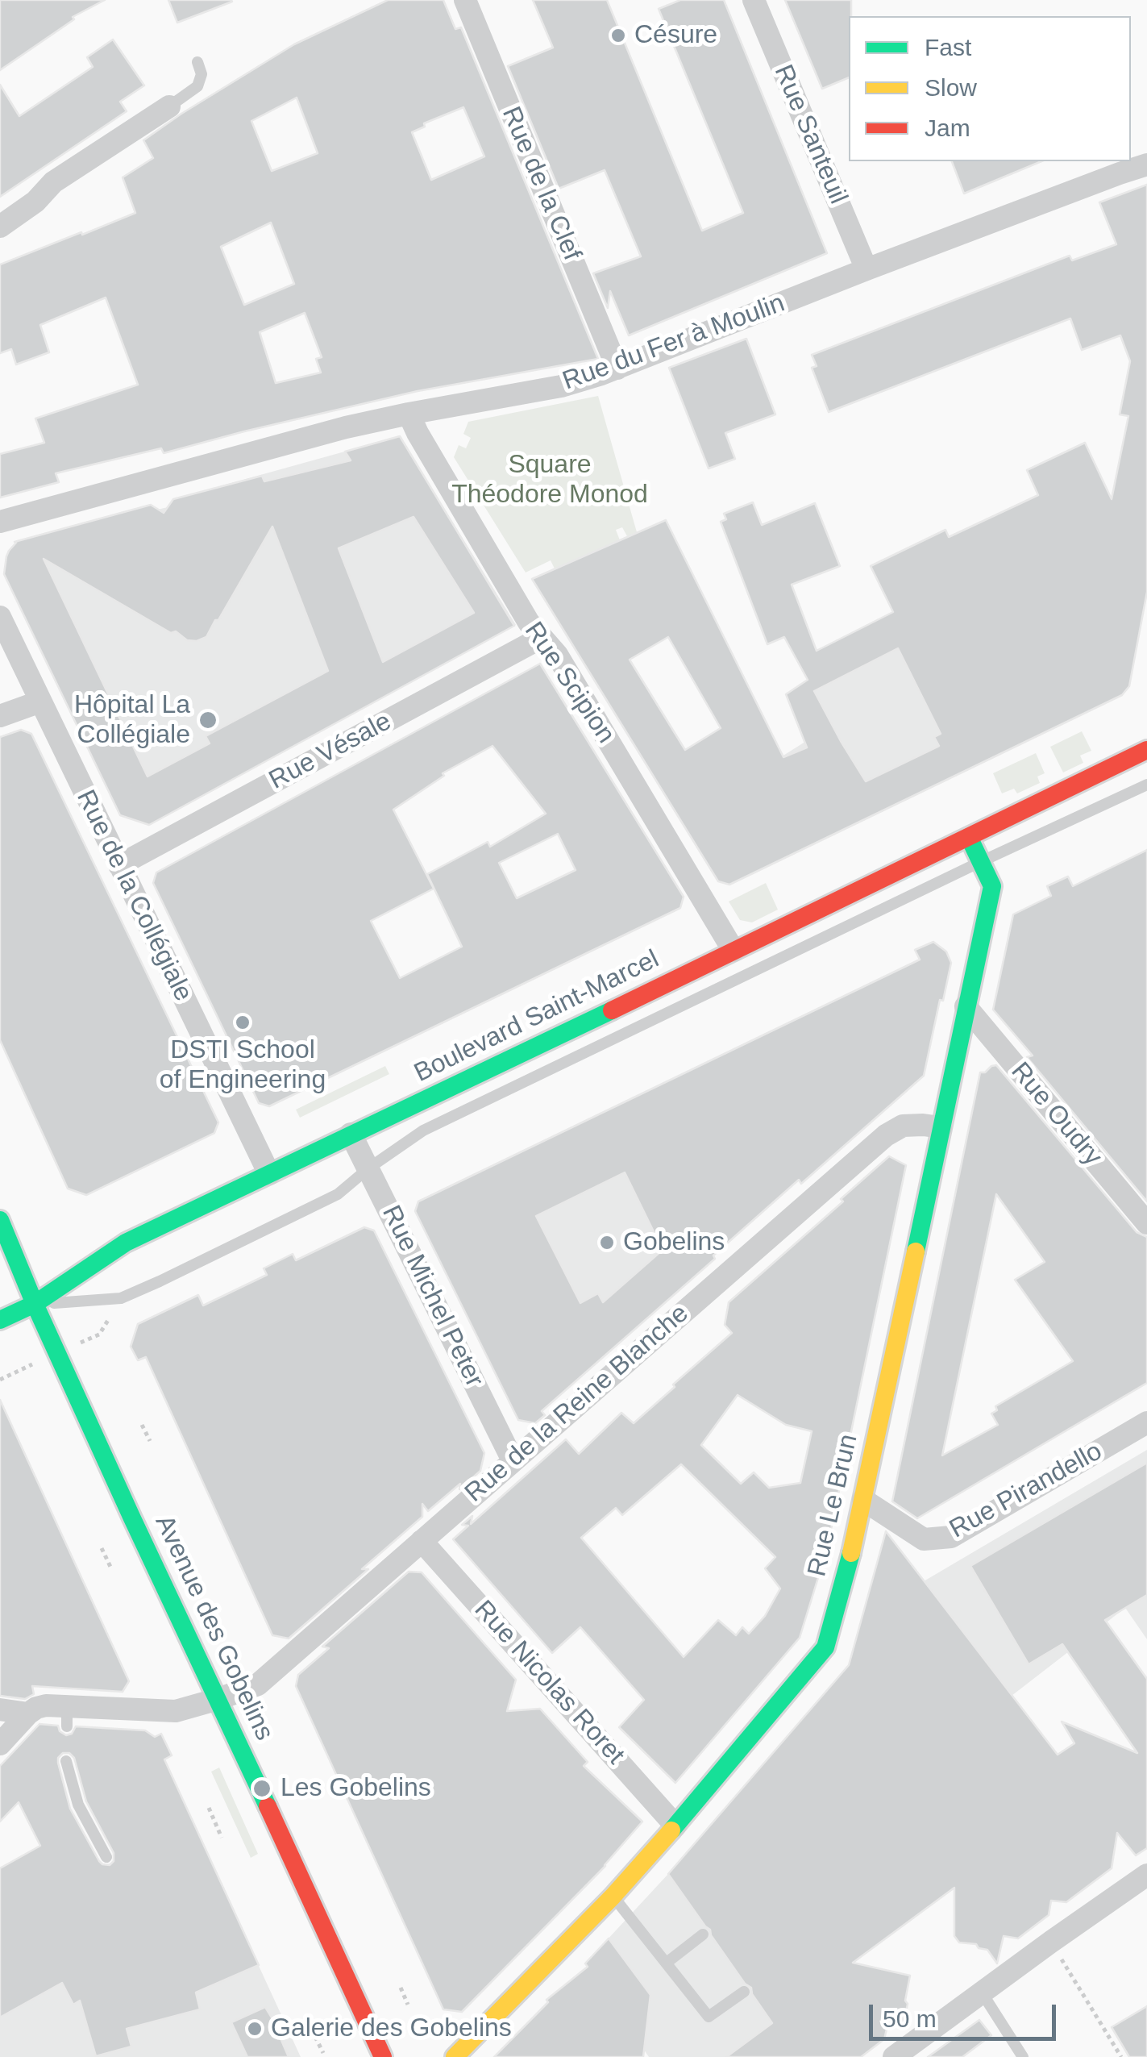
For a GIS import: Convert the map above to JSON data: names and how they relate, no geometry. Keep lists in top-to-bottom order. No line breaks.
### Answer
{"streets":{"main road":["Boulevard Saint-Marcel","Rue Le Brun","Avenue des Gobelins"],"street":["Rue Santeuil","Rue de la Clef","Rue du Fer à Moulin","Rue Scipion","Rue Vésale","Rue de la Collégiale","Rue Oudry","Rue Michel Peter","Rue de la Reine Blanche","Rue Pirandello","Rue Nicolas Roret"]},"crossings":[["Rue Santeuil","Rue du Fer à Moulin"],["Rue de la Clef","Rue du Fer à Moulin"],["Rue du Fer à Moulin","Rue Scipion"],["Rue Scipion","Rue Vésale"],["Rue Scipion","Boulevard Saint-Marcel"],["Rue Vésale","Rue de la Collégiale"],["Rue de la Collégiale","Boulevard Saint-Marcel"],["Boulevard Saint-Marcel","Rue Michel Peter"],["Boulevard Saint-Marcel","Rue Le Brun"],["Boulevard Saint-Marcel","Avenue des Gobelins"],["Rue Oudry","Rue Le Brun"],["Rue Michel Peter","Rue de la Reine Blanche"],["Rue de la Reine Blanche","Rue Le Brun"],["Rue de la Reine Blanche","Avenue des Gobelins"],["Rue de la Reine Blanche","Rue Nicolas Roret"],["Rue Pirandello","Rue Le Brun"],["Rue Le Brun","Rue Nicolas Roret"]],"parks":["Square Théodore Monod"],"places":["Césure","Hôpital La Collégiale","DSTI School of Engineering","Gobelins","Les Gobelins","Galerie des Gobelins"],"legend":["Fast","Slow","Jam"],"scale_bar":"50 m"}
